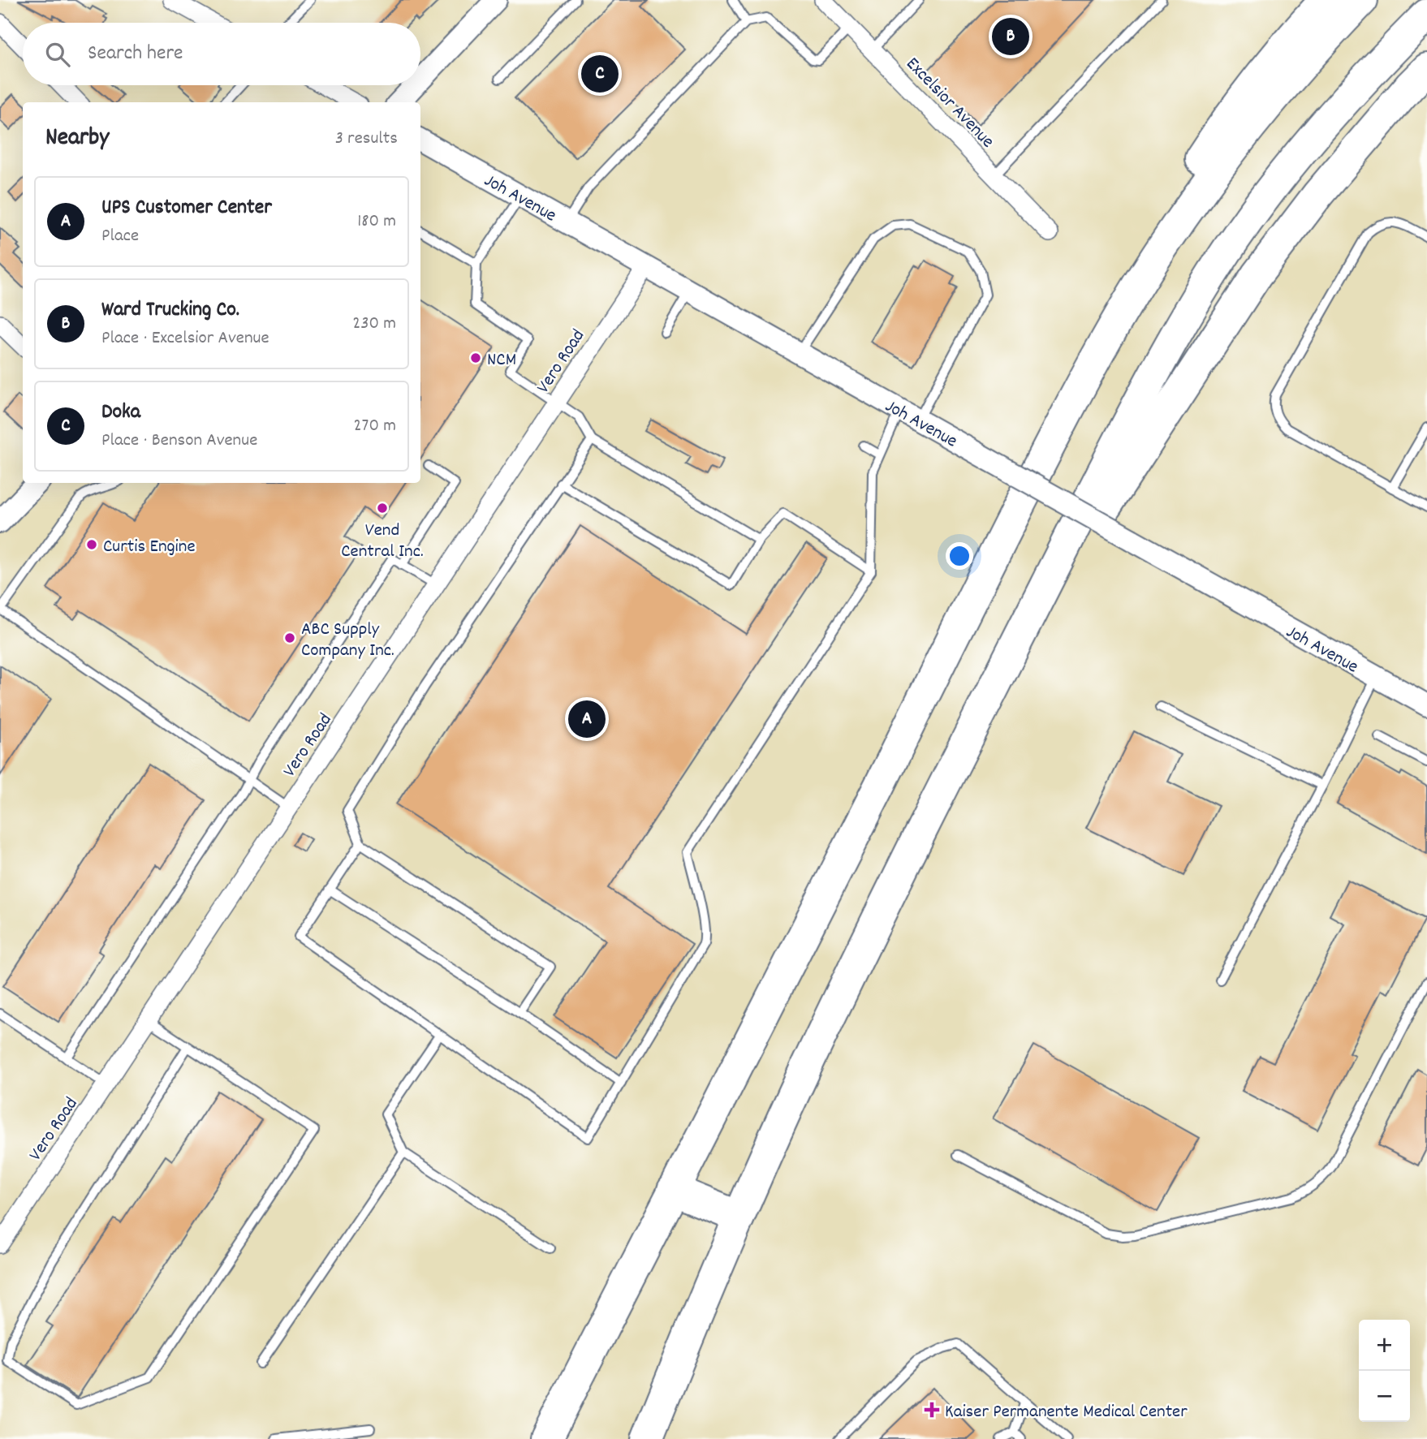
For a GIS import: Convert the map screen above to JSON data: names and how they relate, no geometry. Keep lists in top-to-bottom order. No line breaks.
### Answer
{"streets":{"street":["Excelsior Avenue","Joh Avenue","Vero Road"]},"crossings":[["Joh Avenue","Vero Road"]],"places":{"other":["NCM","Vend Central Inc.","Curtis Engine","ABC Supply Company Inc."],"health":["Kaiser Permanente Medical Center"]},"page":{"pins":["B","C","A"],"search":"Search here","heading":["Nearby","3 results"],"list":[{"mark":"A","name":"UPS Customer Center","note":"Place","value":"180 m"},{"mark":"B","name":"Ward Trucking Co.","note":"Place · Excelsior Avenue","value":"230 m"},{"mark":"C","name":"Doka","note":"Place · Benson Avenue","value":"270 m"}],"map_buttons":["+","−"]}}
